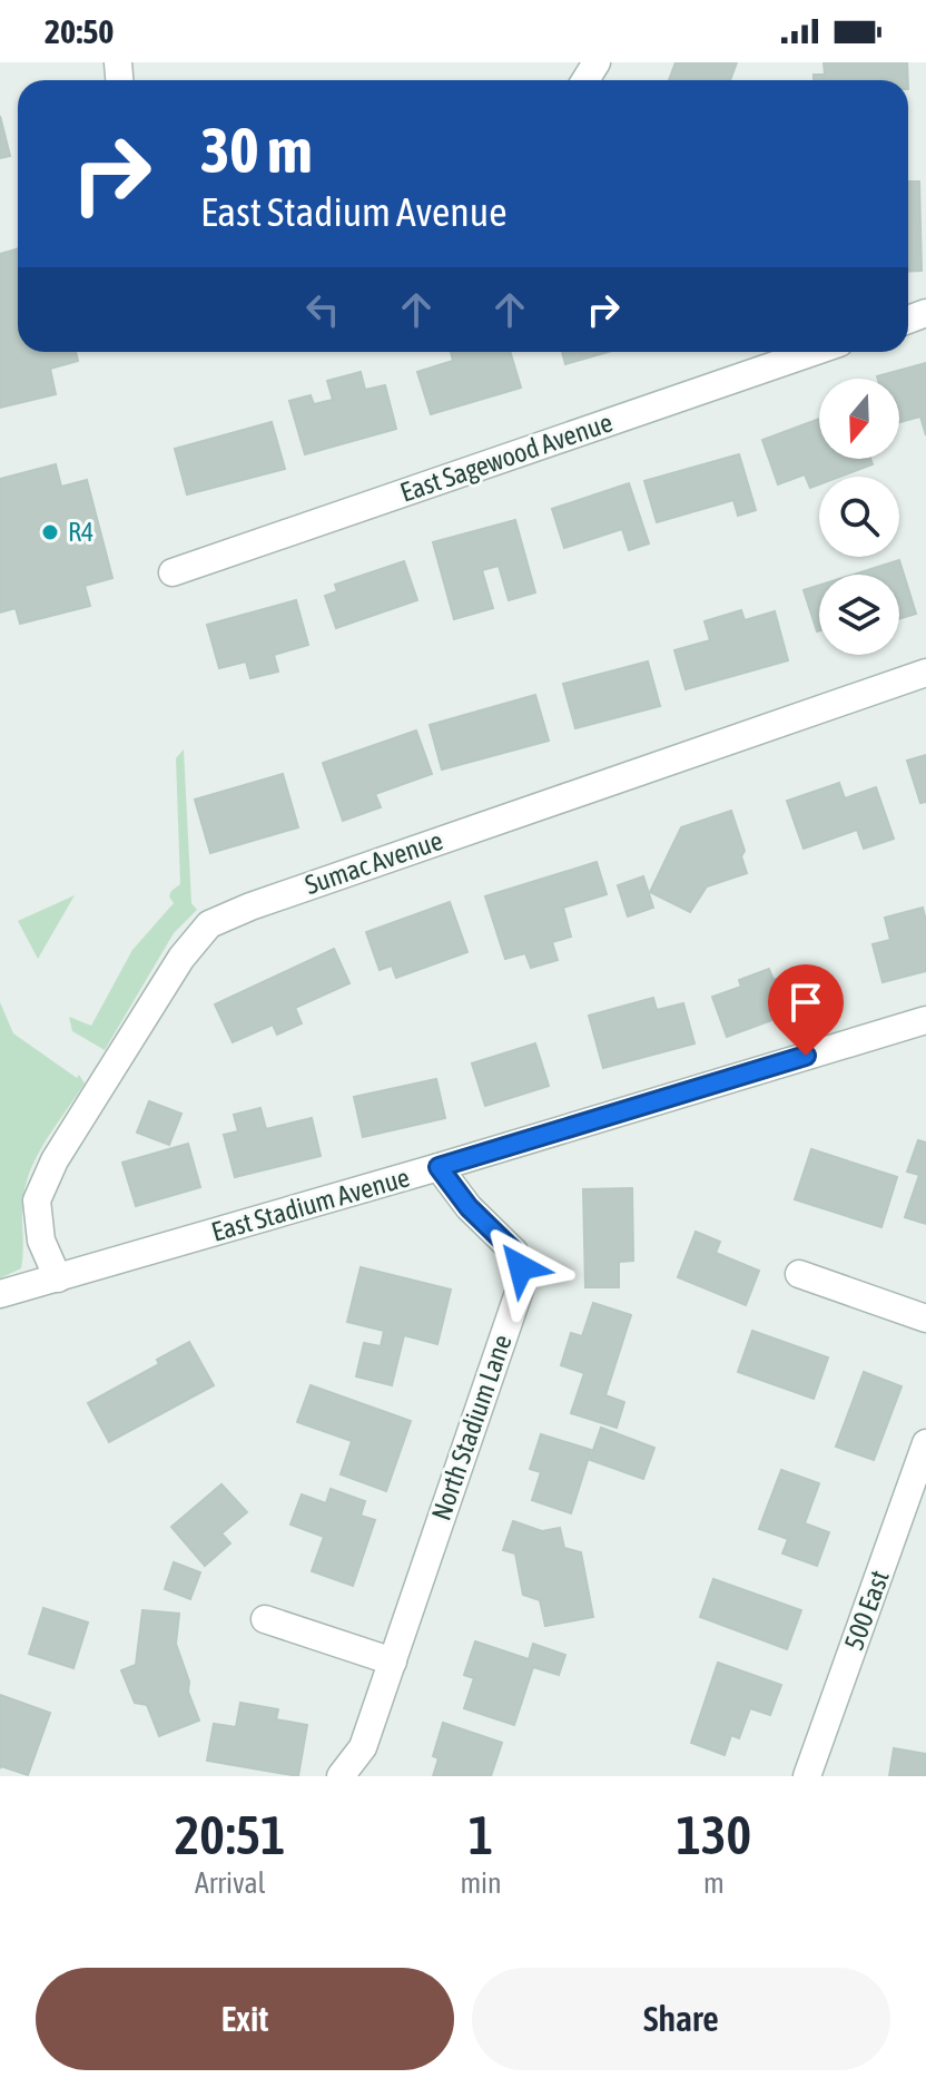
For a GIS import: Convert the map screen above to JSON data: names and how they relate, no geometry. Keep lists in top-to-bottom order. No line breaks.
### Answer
{"streets":{"street":["East Sagewood Avenue","Sumac Avenue","East Stadium Avenue","North Stadium Lane","500 East"]},"crossings":[["Sumac Avenue","East Stadium Avenue"],["East Stadium Avenue","North Stadium Lane"]],"places":["R4"],"north":"bottom","page":{"status":"20:50","turn":["30 m","East Stadium Avenue"],"eta":["20:51","Arrival","1","min","130","m"],"buttons":["Exit","Share"]}}
